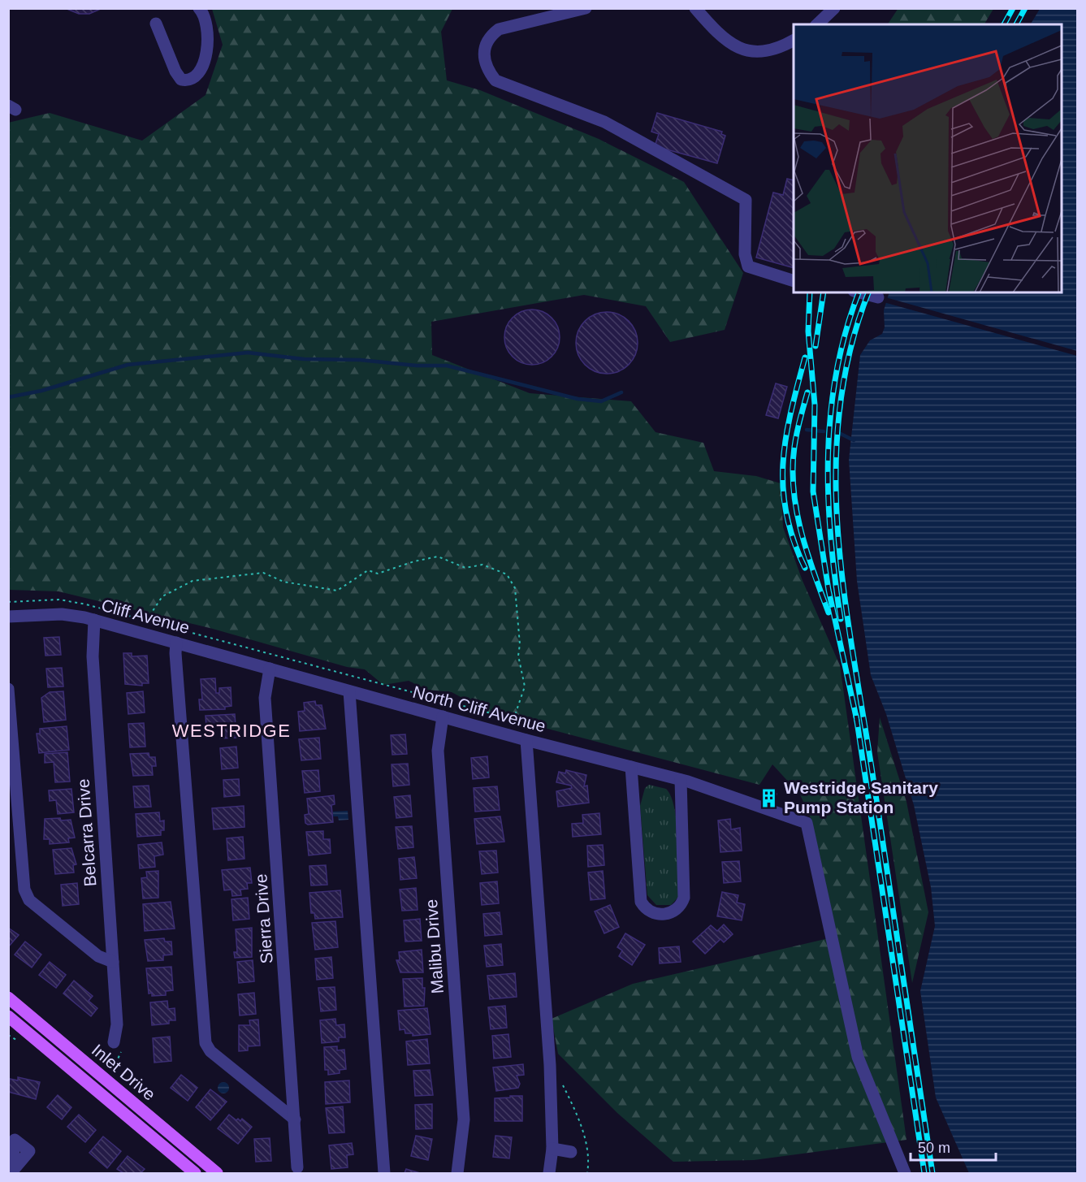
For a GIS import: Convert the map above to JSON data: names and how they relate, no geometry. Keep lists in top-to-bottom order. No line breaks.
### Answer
{"streets":{"main road":["Inlet Drive"],"street":["Cliff Avenue","North Cliff Avenue","Belcarra Drive","Sierra Drive","Malibu Drive"]},"crossings":[["Cliff Avenue","North Cliff Avenue"],["Cliff Avenue","Belcarra Drive"],["Cliff Avenue","Sierra Drive"],["North Cliff Avenue","Sierra Drive"],["North Cliff Avenue","Malibu Drive"]],"districts":["WESTRIDGE"],"places":{"building":["Westridge Sanitary Pump Station"]},"scale_bar":"50 m"}
